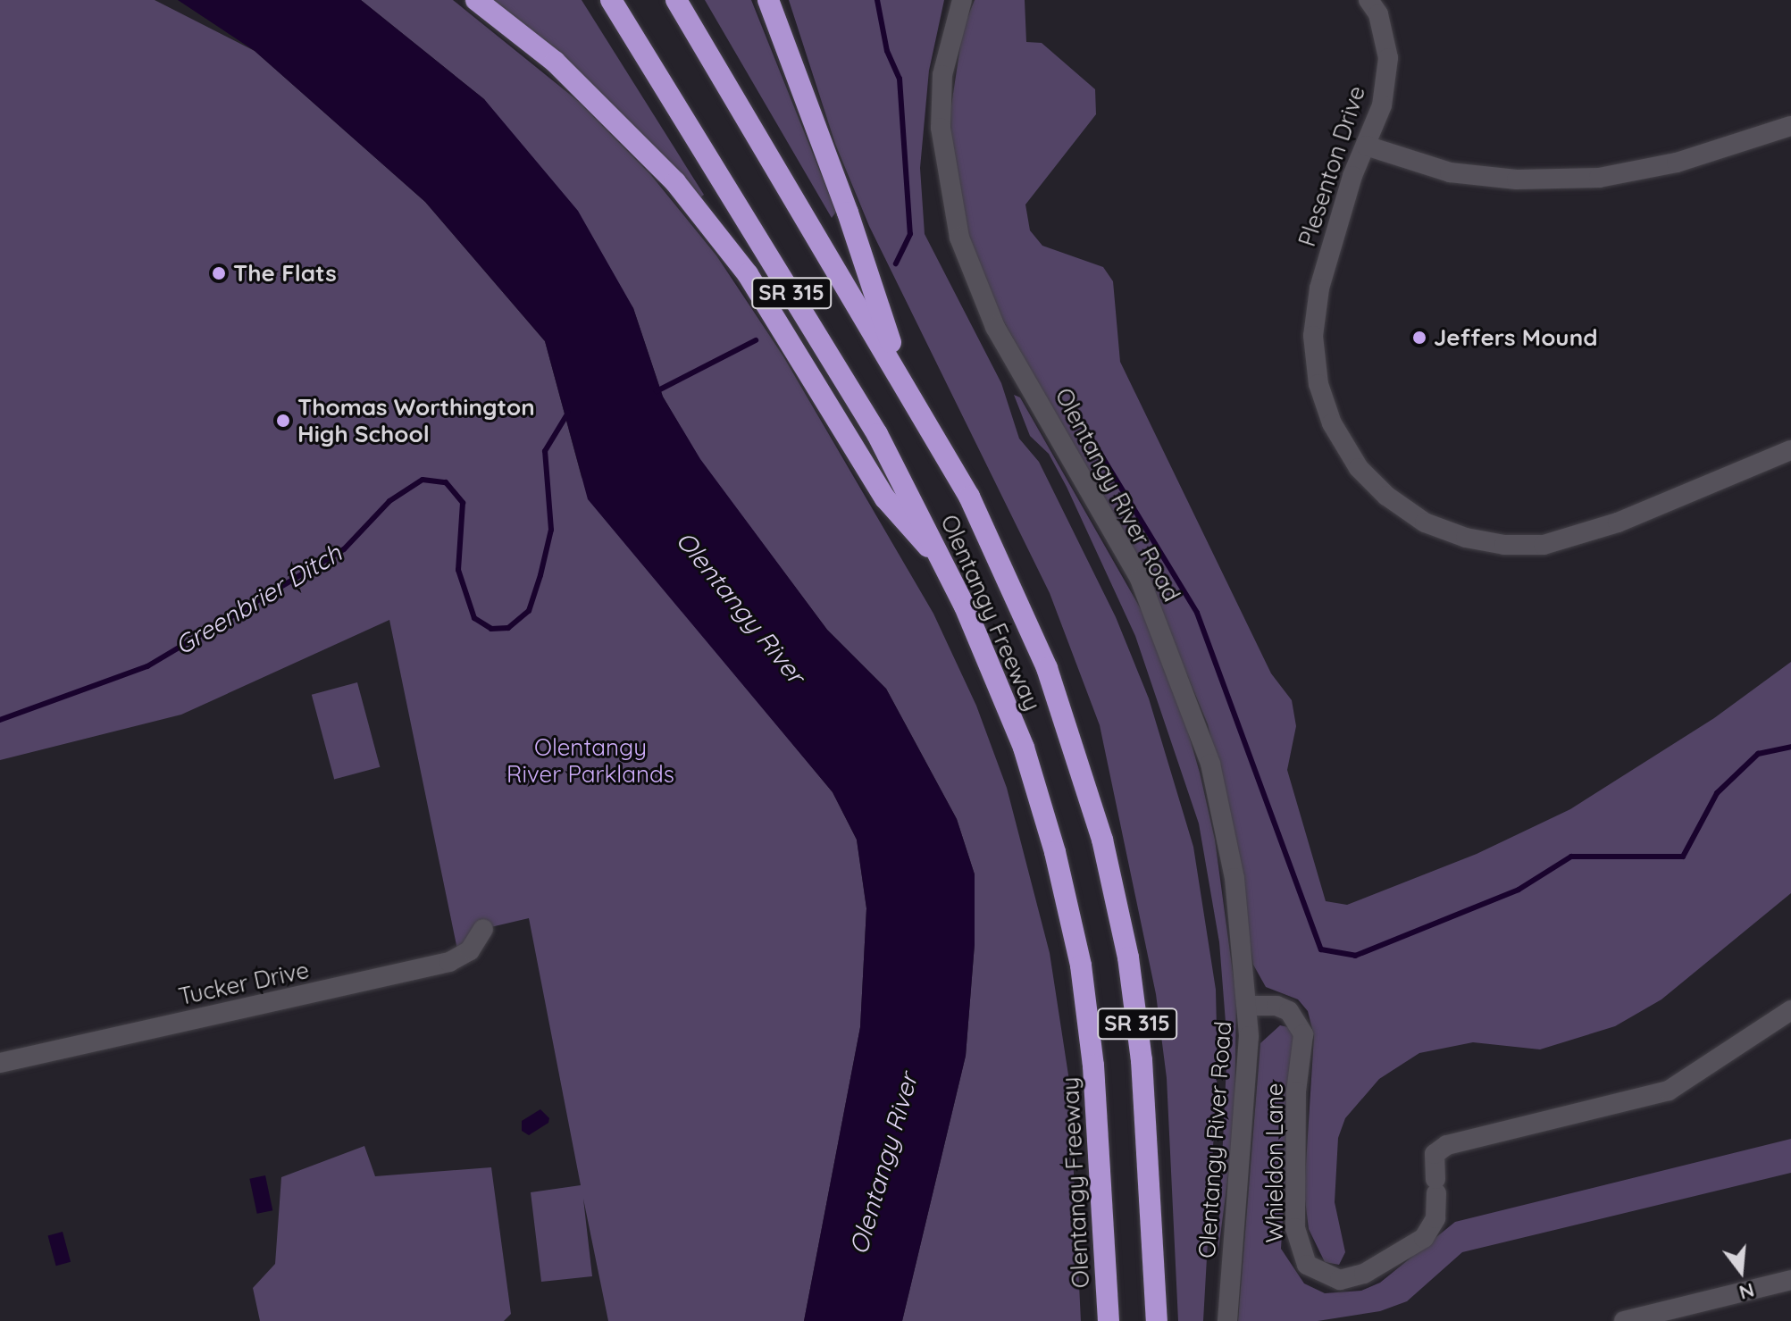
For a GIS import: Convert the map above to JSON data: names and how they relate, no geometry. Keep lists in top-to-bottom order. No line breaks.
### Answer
{"streets":{"highway":["SR 315","Olentangy Freeway"],"street":["Plesenton Drive","Olentangy River Road","Tucker Drive","Whieldon Lane"]},"crossings":[["Olentangy River Road","Whieldon Lane"]],"water":["Greenbrier Ditch","Olentangy River"],"parks":["Olentangy River Parklands"],"places":["The Flats","Jeffers Mound","Thomas Worthington High School"],"north":"bottom"}
